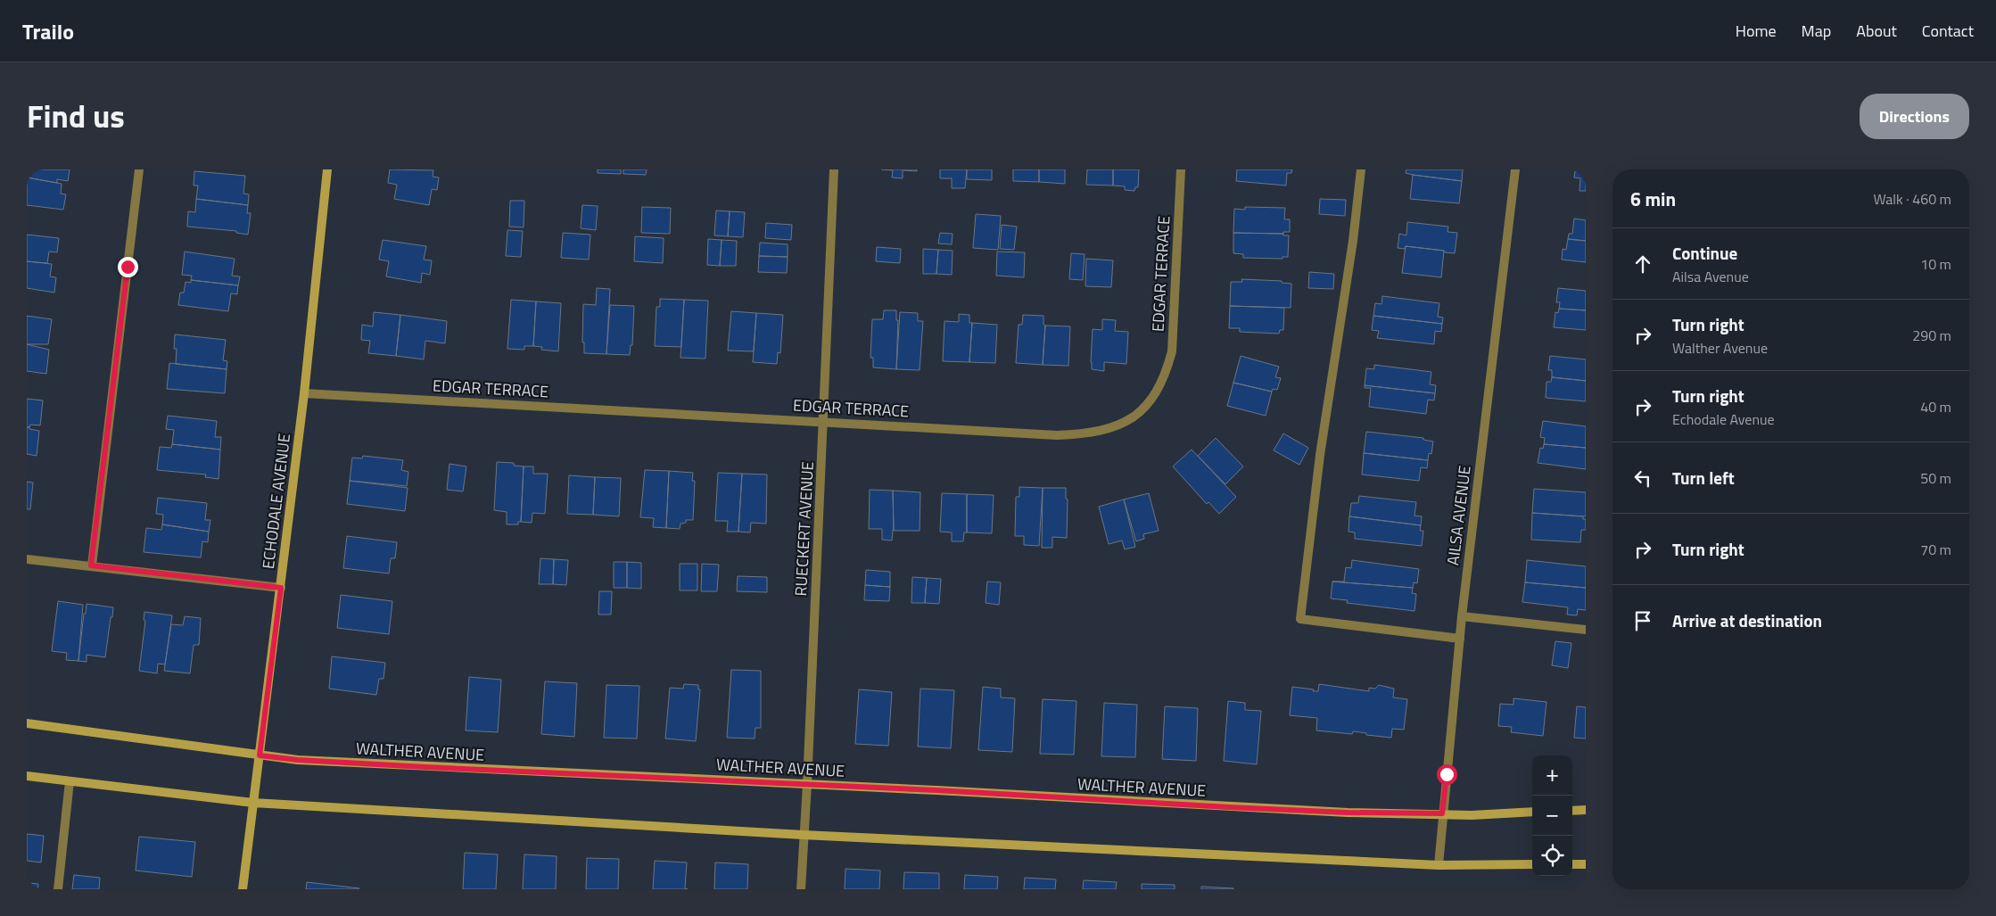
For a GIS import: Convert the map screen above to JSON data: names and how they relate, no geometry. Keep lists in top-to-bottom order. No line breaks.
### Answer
{"streets":{"main road":["ECHODALE AVENUE","WALTHER AVENUE"],"street":["EDGAR TERRACE","AILSA AVENUE","RUECKERT AVENUE"]},"crossings":[["EDGAR TERRACE","ECHODALE AVENUE"],["EDGAR TERRACE","RUECKERT AVENUE"],["ECHODALE AVENUE","WALTHER AVENUE"],["AILSA AVENUE","WALTHER AVENUE"],["RUECKERT AVENUE","WALTHER AVENUE"]],"page":{"header":"Trailo","nav":["Home","Map","About","Contact"],"title":"Find us","buttons":"Directions","heading":["6 min","Walk · 460 m"],"list":[["Continue","Ailsa Avenue","10 m"],["Turn right","Walther Avenue","290 m"],["Turn right","Echodale Avenue","40 m"],["Turn left","50 m"],["Turn right","70 m"],"Arrive at destination"],"map_buttons":["+","−"]}}
